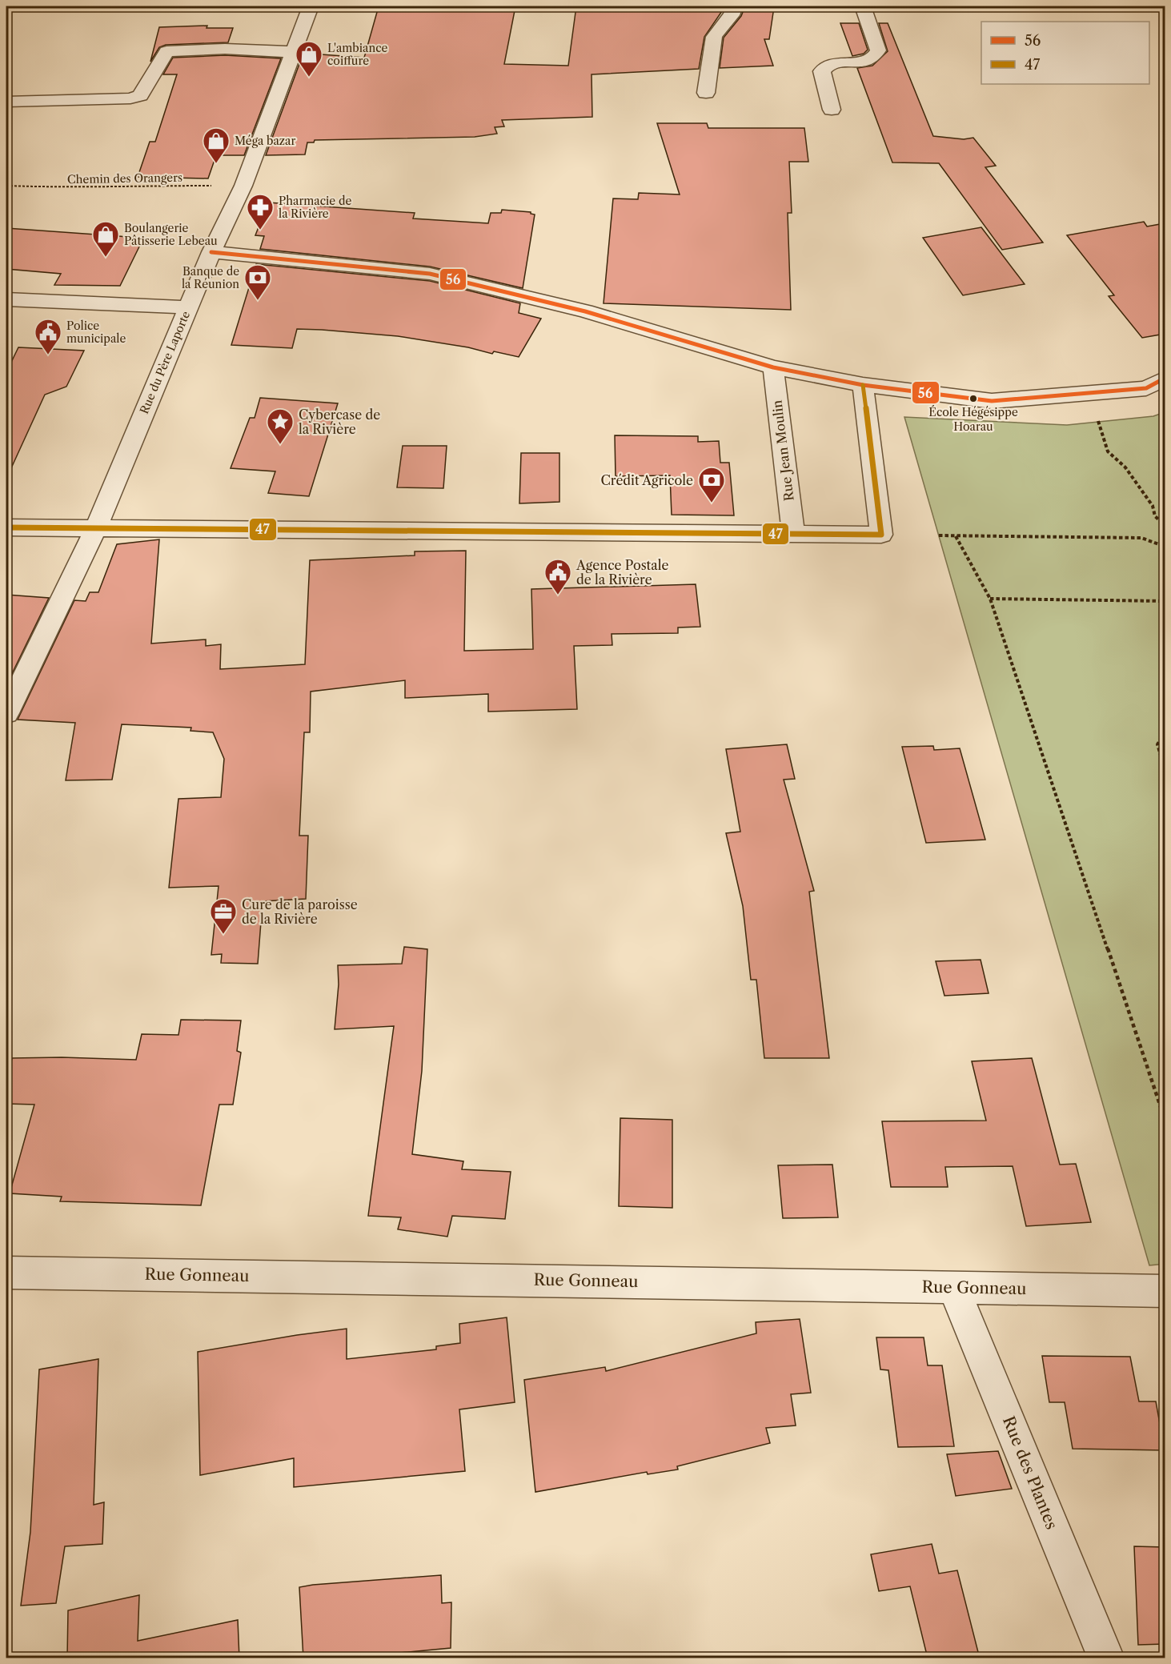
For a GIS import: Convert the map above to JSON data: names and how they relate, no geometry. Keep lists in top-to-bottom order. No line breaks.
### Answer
{"streets":{"street":["Rue du Père Laporte","Rue Jean Moulin","Rue Gonneau","Rue des Plantes"],"path":["Chemin des Orangers"]},"crossings":[["Chemin des Orangers","Rue du Père Laporte"],["Rue Gonneau","Rue des Plantes"]],"places":{"shop":["L'ambiance coiffure","Méga bazar","Boulangerie Pâtisserie Lebeau"],"pharmacy":["Pharmacie de la Rivière"],"bank":["Banque de la Réunion","Crédit Agricole"],"public building":["Police municipale","Agence Postale de la Rivière"],"other":["École Hégésippe Hoarau"],"place":["Cybercase de la Rivière"],"office":["Cure de la paroisse de la Rivière"]},"lines":["transit line 56","transit line 47"],"legend":["56","47"]}
